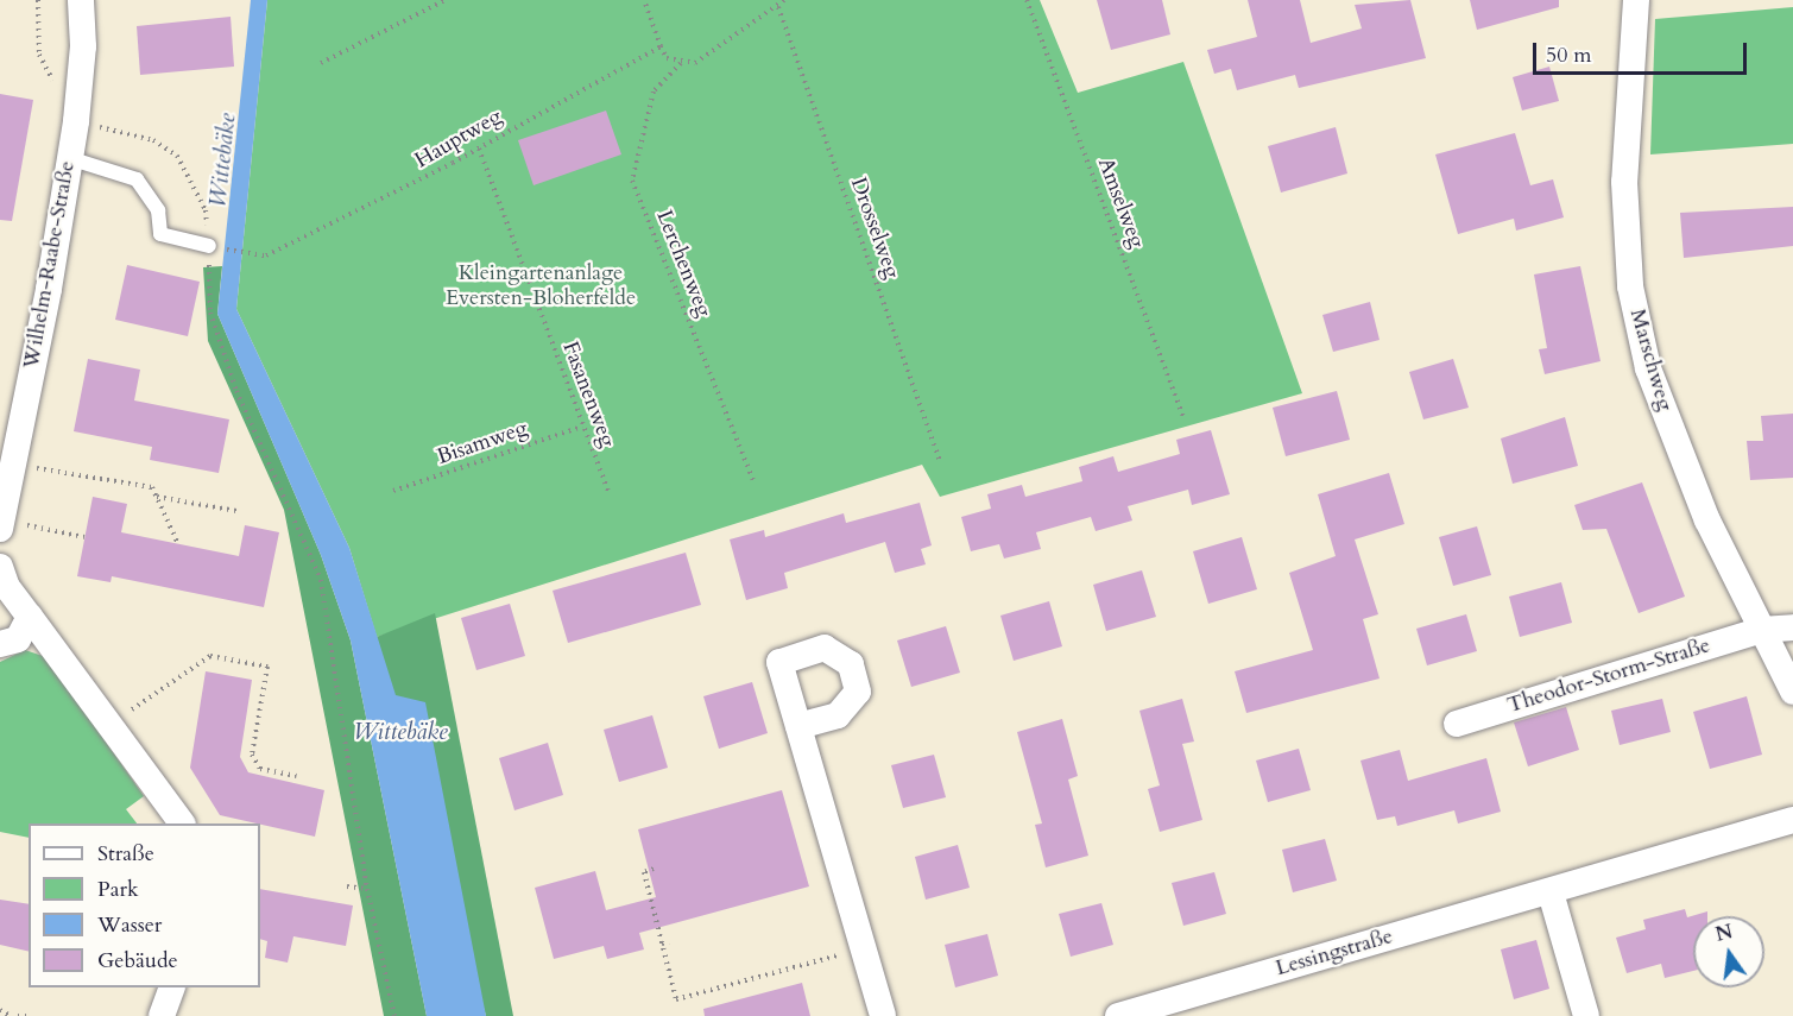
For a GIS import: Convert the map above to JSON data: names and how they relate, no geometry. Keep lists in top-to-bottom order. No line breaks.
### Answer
{"streets":{"street":["Wilhelm-Raabe-Straße","Marschweg","Theodor-Storm-Straße","Lessingstraße"],"path":["Hauptweg","Amselweg","Drosselweg","Lerchenweg","Fasanenweg","Bisamweg"]},"crossings":[["Hauptweg","Fasanenweg"],["Marschweg","Theodor-Storm-Straße"],["Fasanenweg","Bisamweg"]],"water":["Wittebäke"],"parks":["Kleingartenanlage Eversten-Bloherfelde"],"legend":["Straße","Park","Wasser","Gebäude"],"scale_bar":"50 m","north":"top"}
